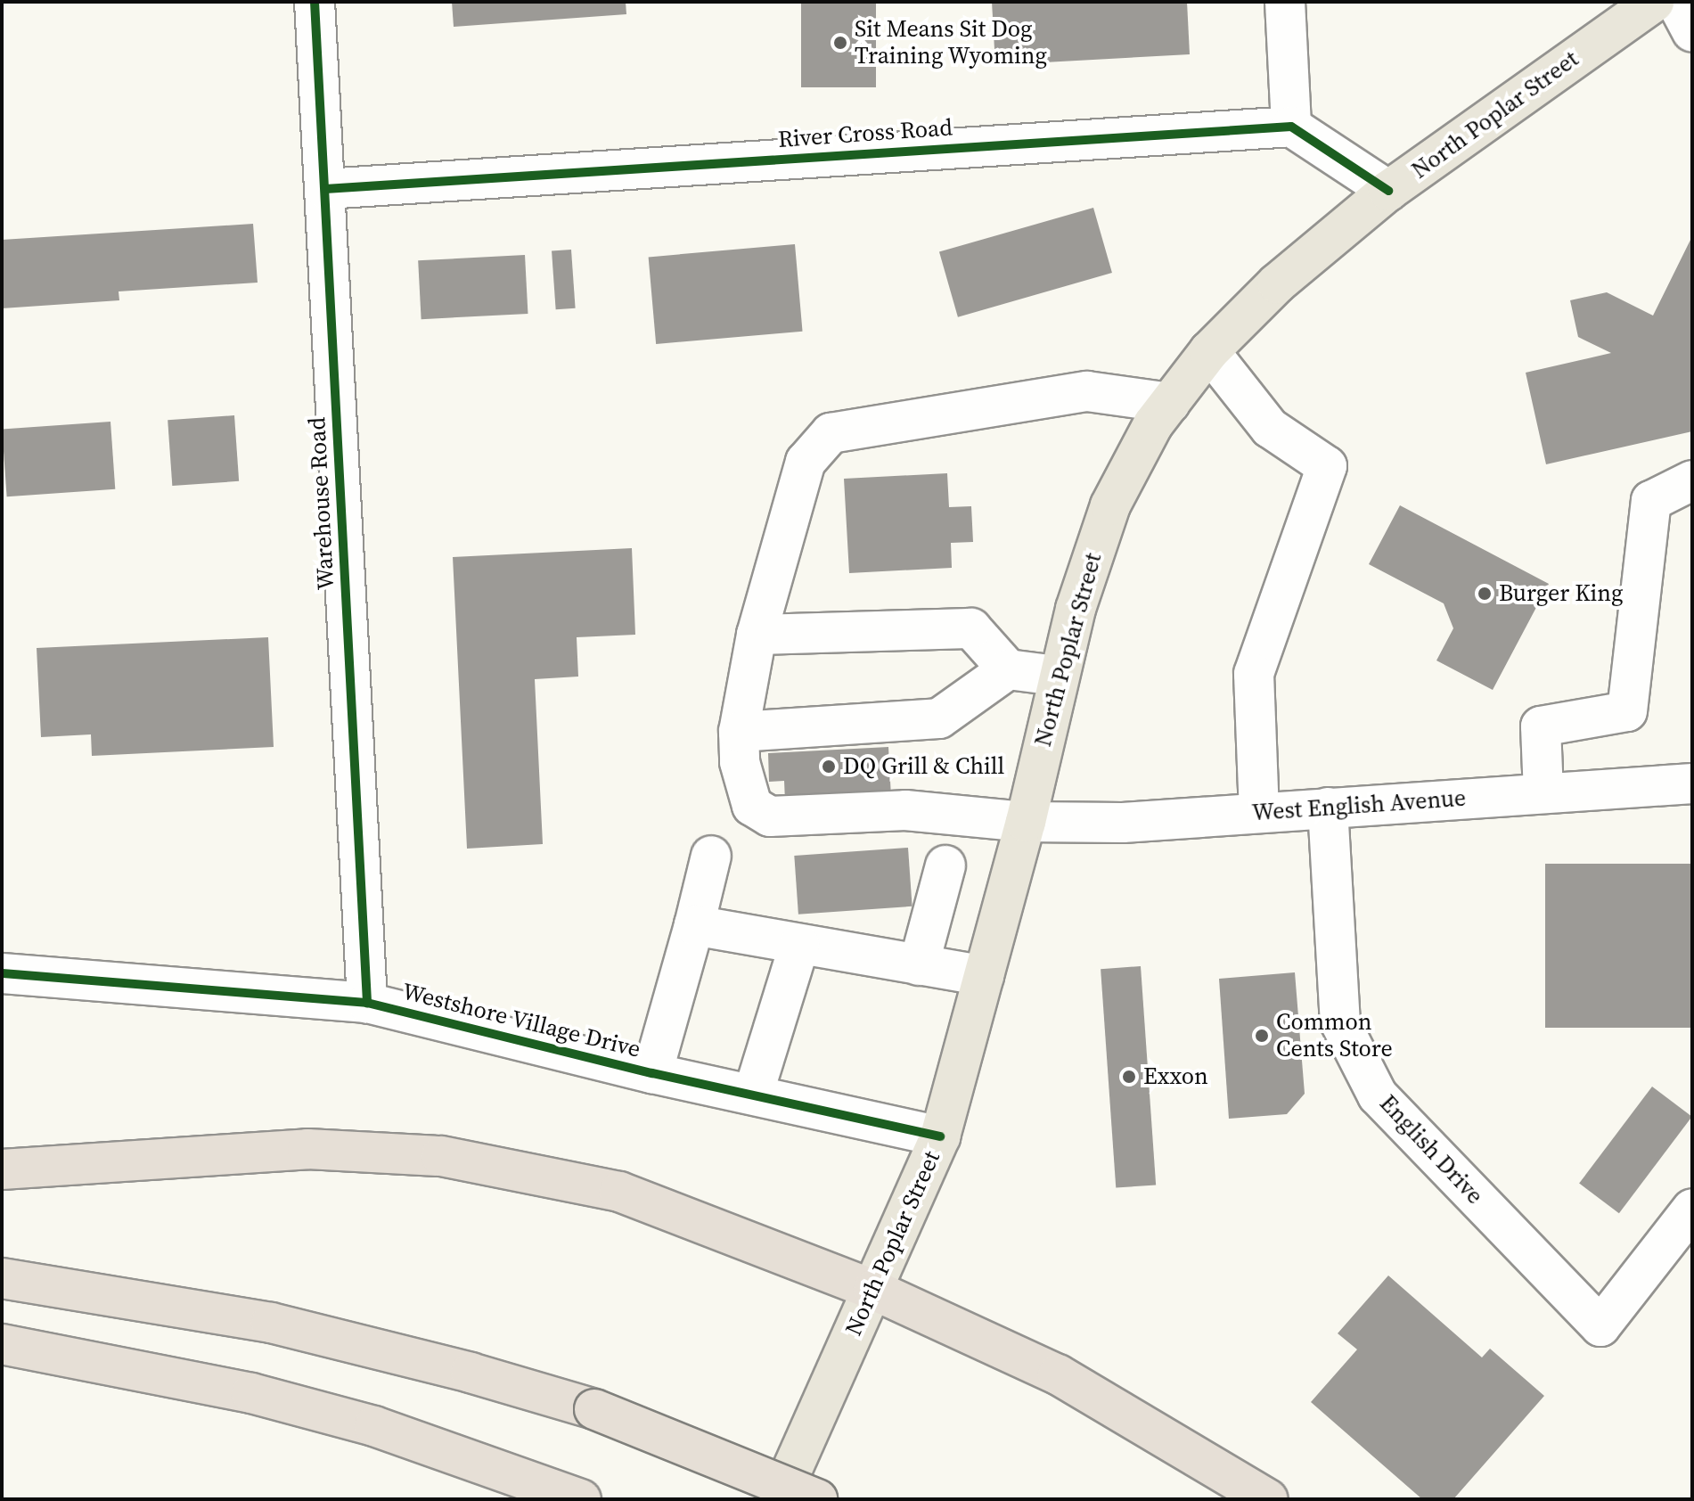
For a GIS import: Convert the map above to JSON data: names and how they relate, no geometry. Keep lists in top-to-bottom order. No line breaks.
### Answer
{"streets":{"main road":["North Poplar Street"],"street":["River Cross Road","Warehouse Road","West English Avenue","Westshore Village Drive","English Drive"]},"crossings":[["North Poplar Street","West English Avenue"],["North Poplar Street","Westshore Village Drive"],["River Cross Road","Warehouse Road"],["Warehouse Road","Westshore Village Drive"],["West English Avenue","English Drive"]],"places":["Sit Means Sit Dog Training Wyoming","Burger King","DQ Grill & Chill","Common Cents Store","Exxon"]}
